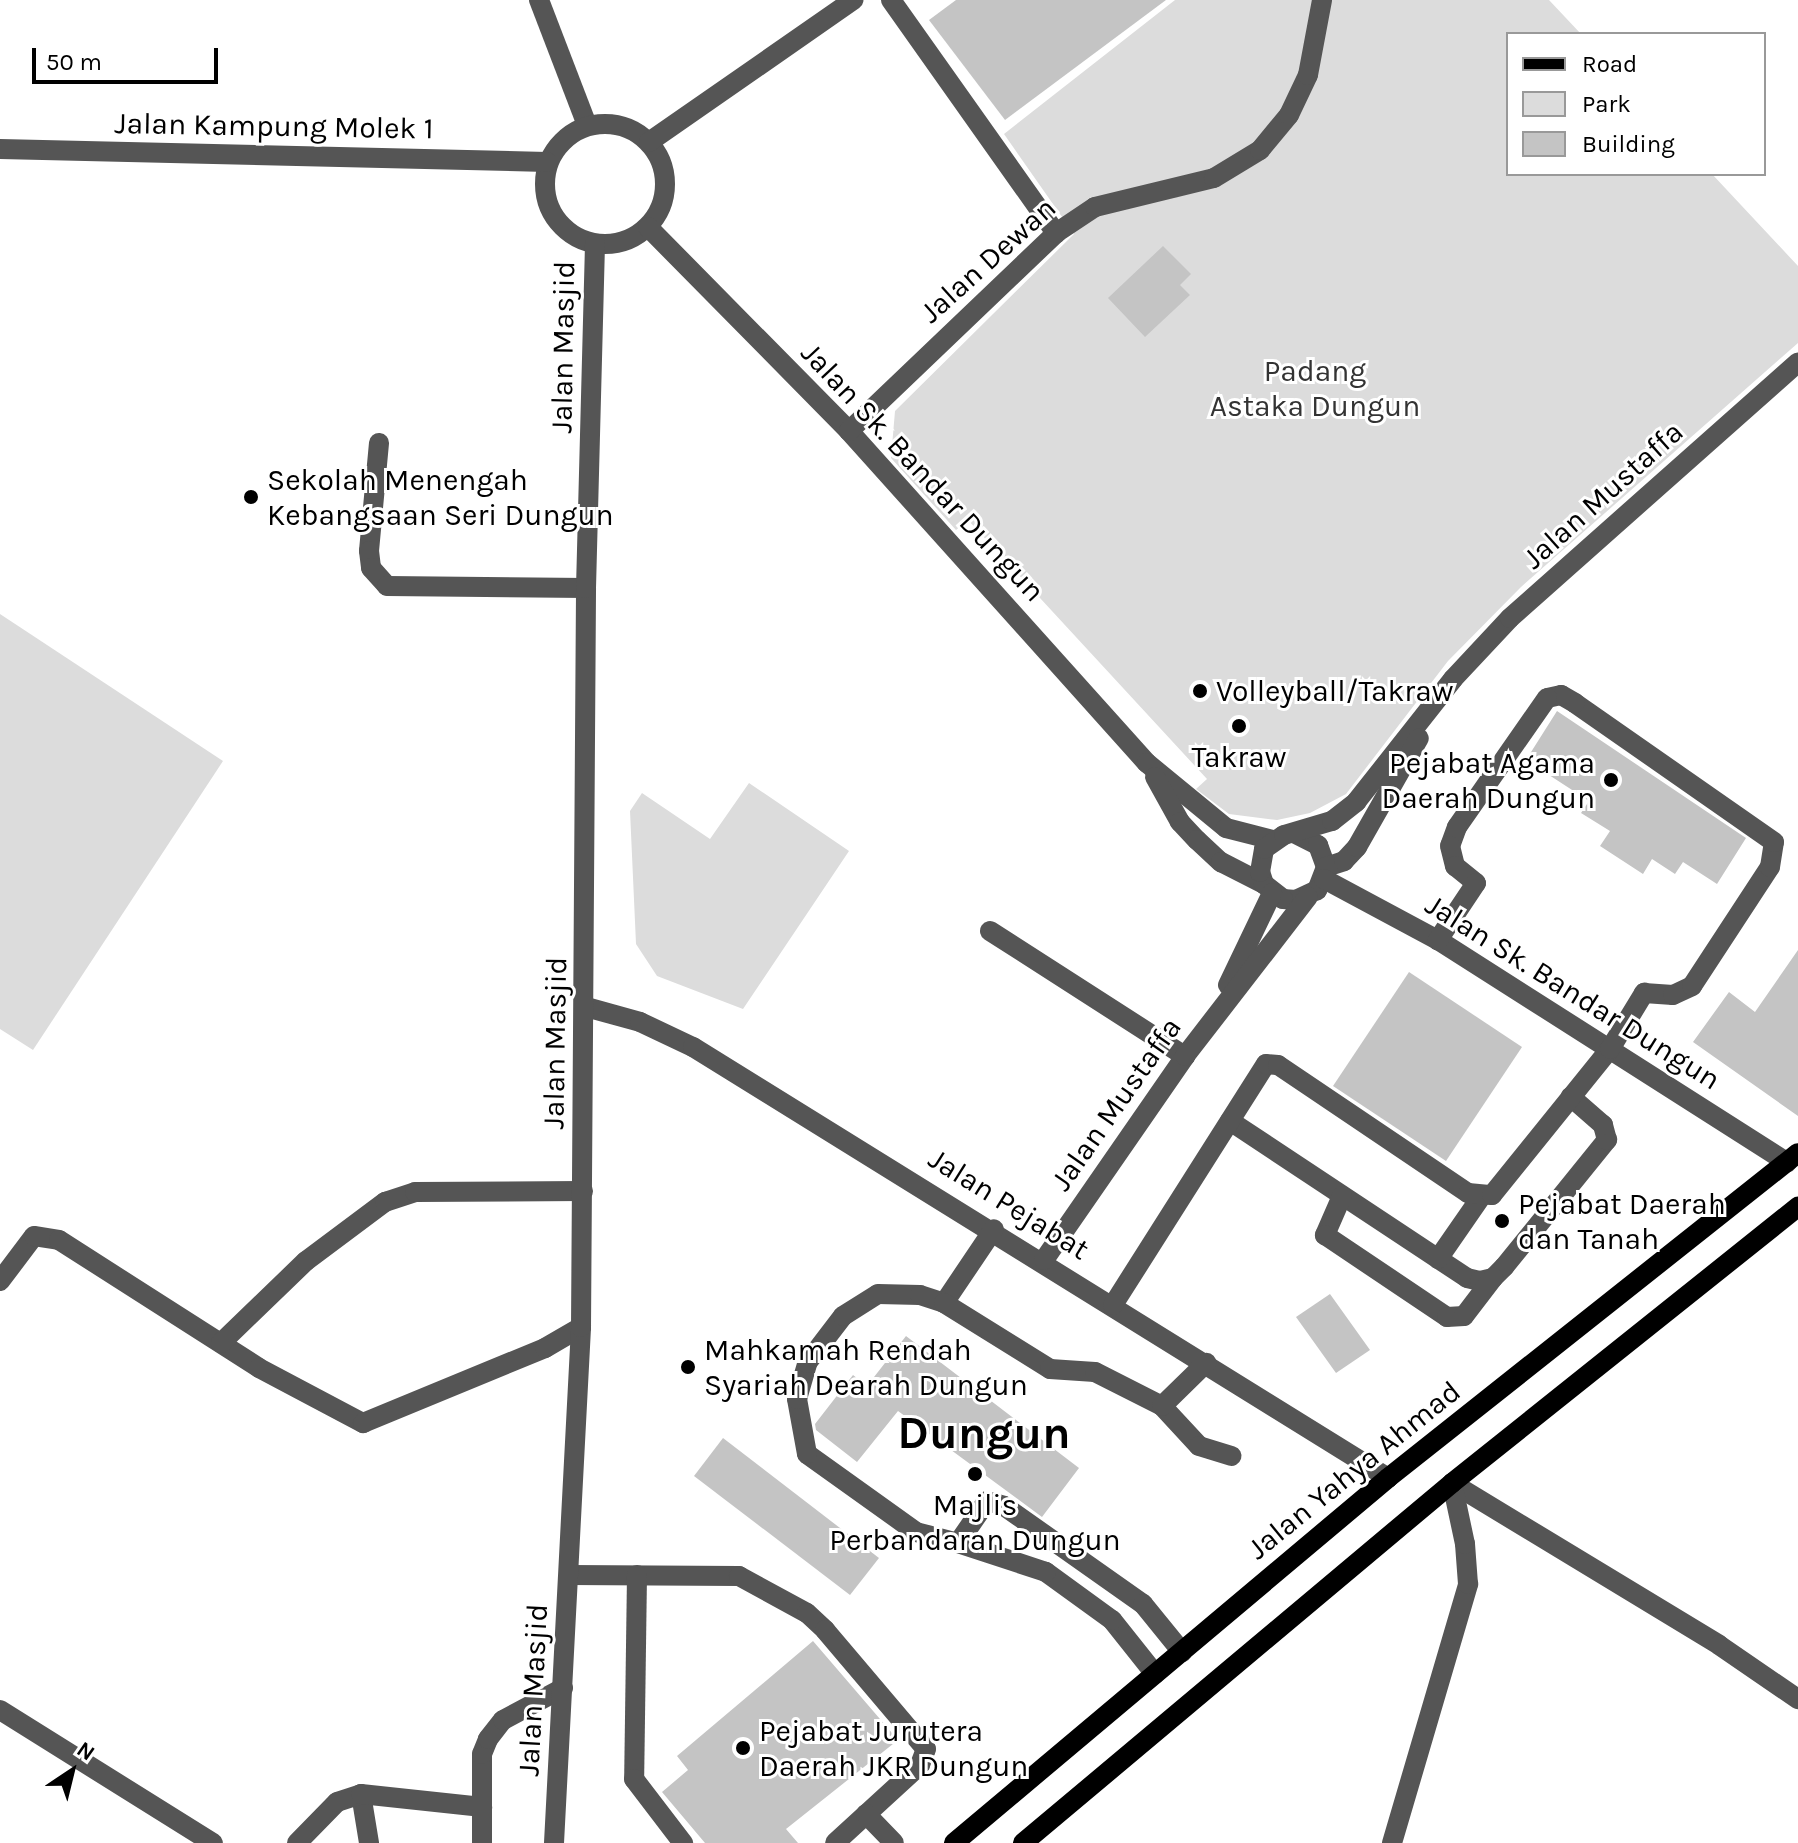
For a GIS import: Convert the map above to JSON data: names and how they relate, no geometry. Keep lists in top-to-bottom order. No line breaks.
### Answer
{"streets":{"main road":["Jalan Yahya Ahmad"],"street":["Jalan Kampung Molek 1","Jalan Dewan","Jalan Masjid","Jalan Sk. Bandar Dungun","Jalan Mustaffa","Jalan Pejabat"]},"crossings":[["Jalan Kampung Molek 1","Jalan Masjid"],["Jalan Kampung Molek 1","Jalan Sk. Bandar Dungun"],["Jalan Dewan","Jalan Sk. Bandar Dungun"],["Jalan Masjid","Jalan Sk. Bandar Dungun"],["Jalan Masjid","Jalan Pejabat"],["Jalan Sk. Bandar Dungun","Jalan Mustaffa"],["Jalan Sk. Bandar Dungun","Jalan Yahya Ahmad"],["Jalan Mustaffa","Jalan Pejabat"],["Jalan Pejabat","Jalan Yahya Ahmad"]],"districts":["Dungun"],"parks":["Padang Astaka Dungun"],"places":["Sekolah Menengah Kebangsaan Seri Dungun","Volleyball/Takraw","Takraw","Pejabat Agama Daerah Dungun","Pejabat Daerah dan Tanah","Mahkamah Rendah Syariah Dearah Dungun","Majlis Perbandaran Dungun","Pejabat Jurutera Daerah JKR Dungun"],"legend":["Road","Park","Building"],"scale_bar":"50 m","north":"top right"}
